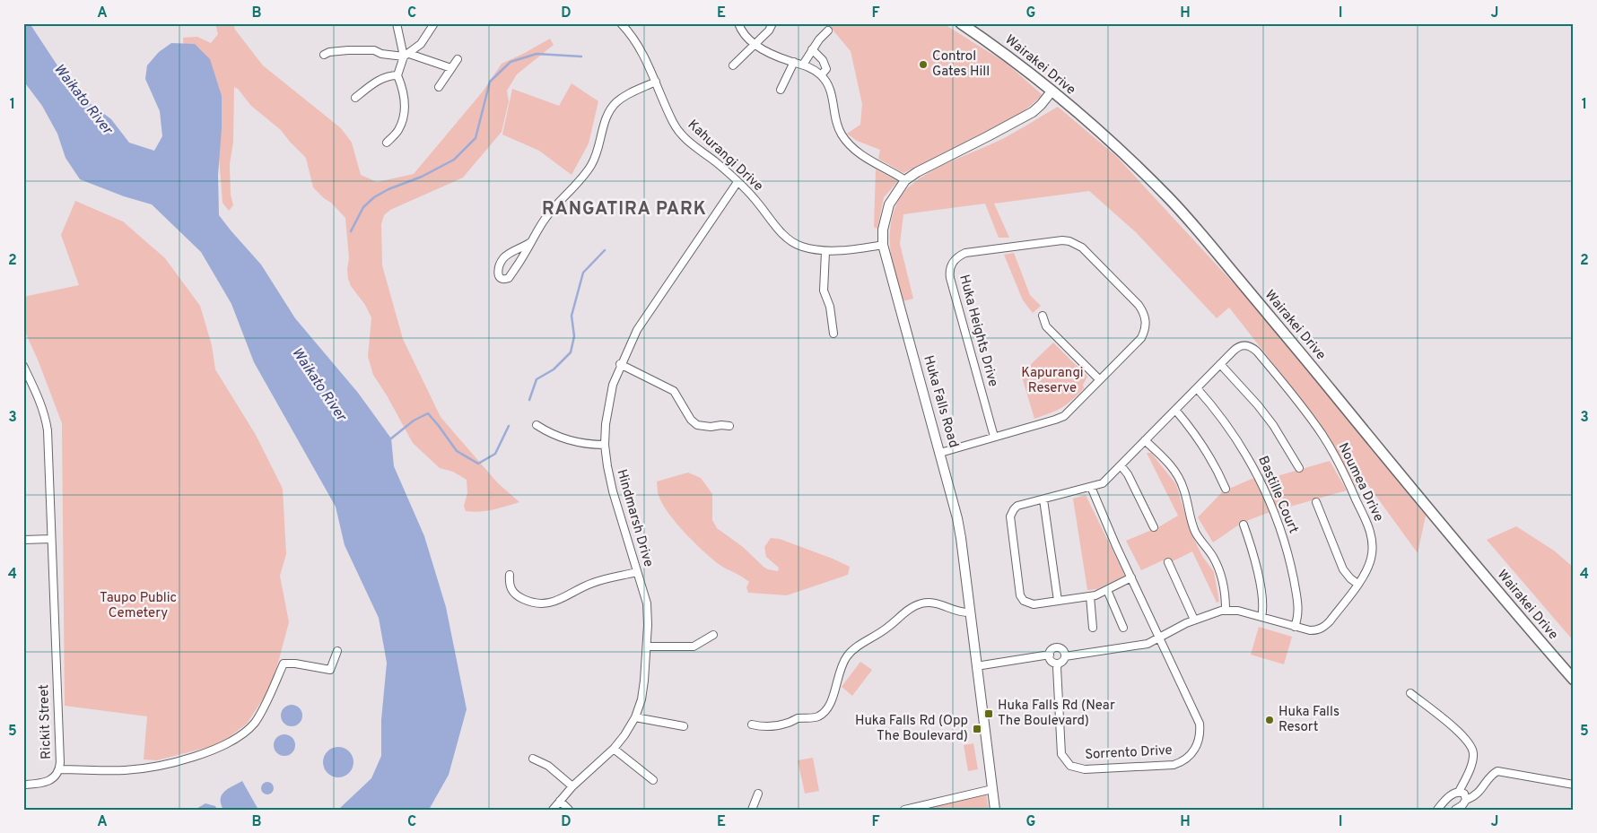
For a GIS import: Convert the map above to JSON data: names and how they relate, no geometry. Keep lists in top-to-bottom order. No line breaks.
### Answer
{"streets":{"main road":["Wairakei Drive"],"street":["Kahurangi Drive","Huka Heights Drive","Huka Falls Road","Noumea Drive","Bastille Court","Hindmarsh Drive","Rickit Street","Sorrento Drive"]},"crossings":[["Wairakei Drive","Huka Falls Road"],["Kahurangi Drive","Huka Falls Road"],["Kahurangi Drive","Hindmarsh Drive"],["Huka Heights Drive","Huka Falls Road"],["Noumea Drive","Bastille Court"],["Noumea Drive","Sorrento Drive"]],"districts":["RANGATIRA PARK"],"water":["Waikato River"],"parks":["Kapurangi Reserve","Taupo Public Cemetery"],"places":{"other":["Control Gates Hill","Huka Falls Resort"],"transit":["Huka Falls Rd (Near The Boulevard)","Huka Falls Rd (Opp The Boulevard)"]},"grid":{"columns":["A","B","C","D","E","F","G","H","I","J"],"rows":["1","2","3","4","5"]}}
